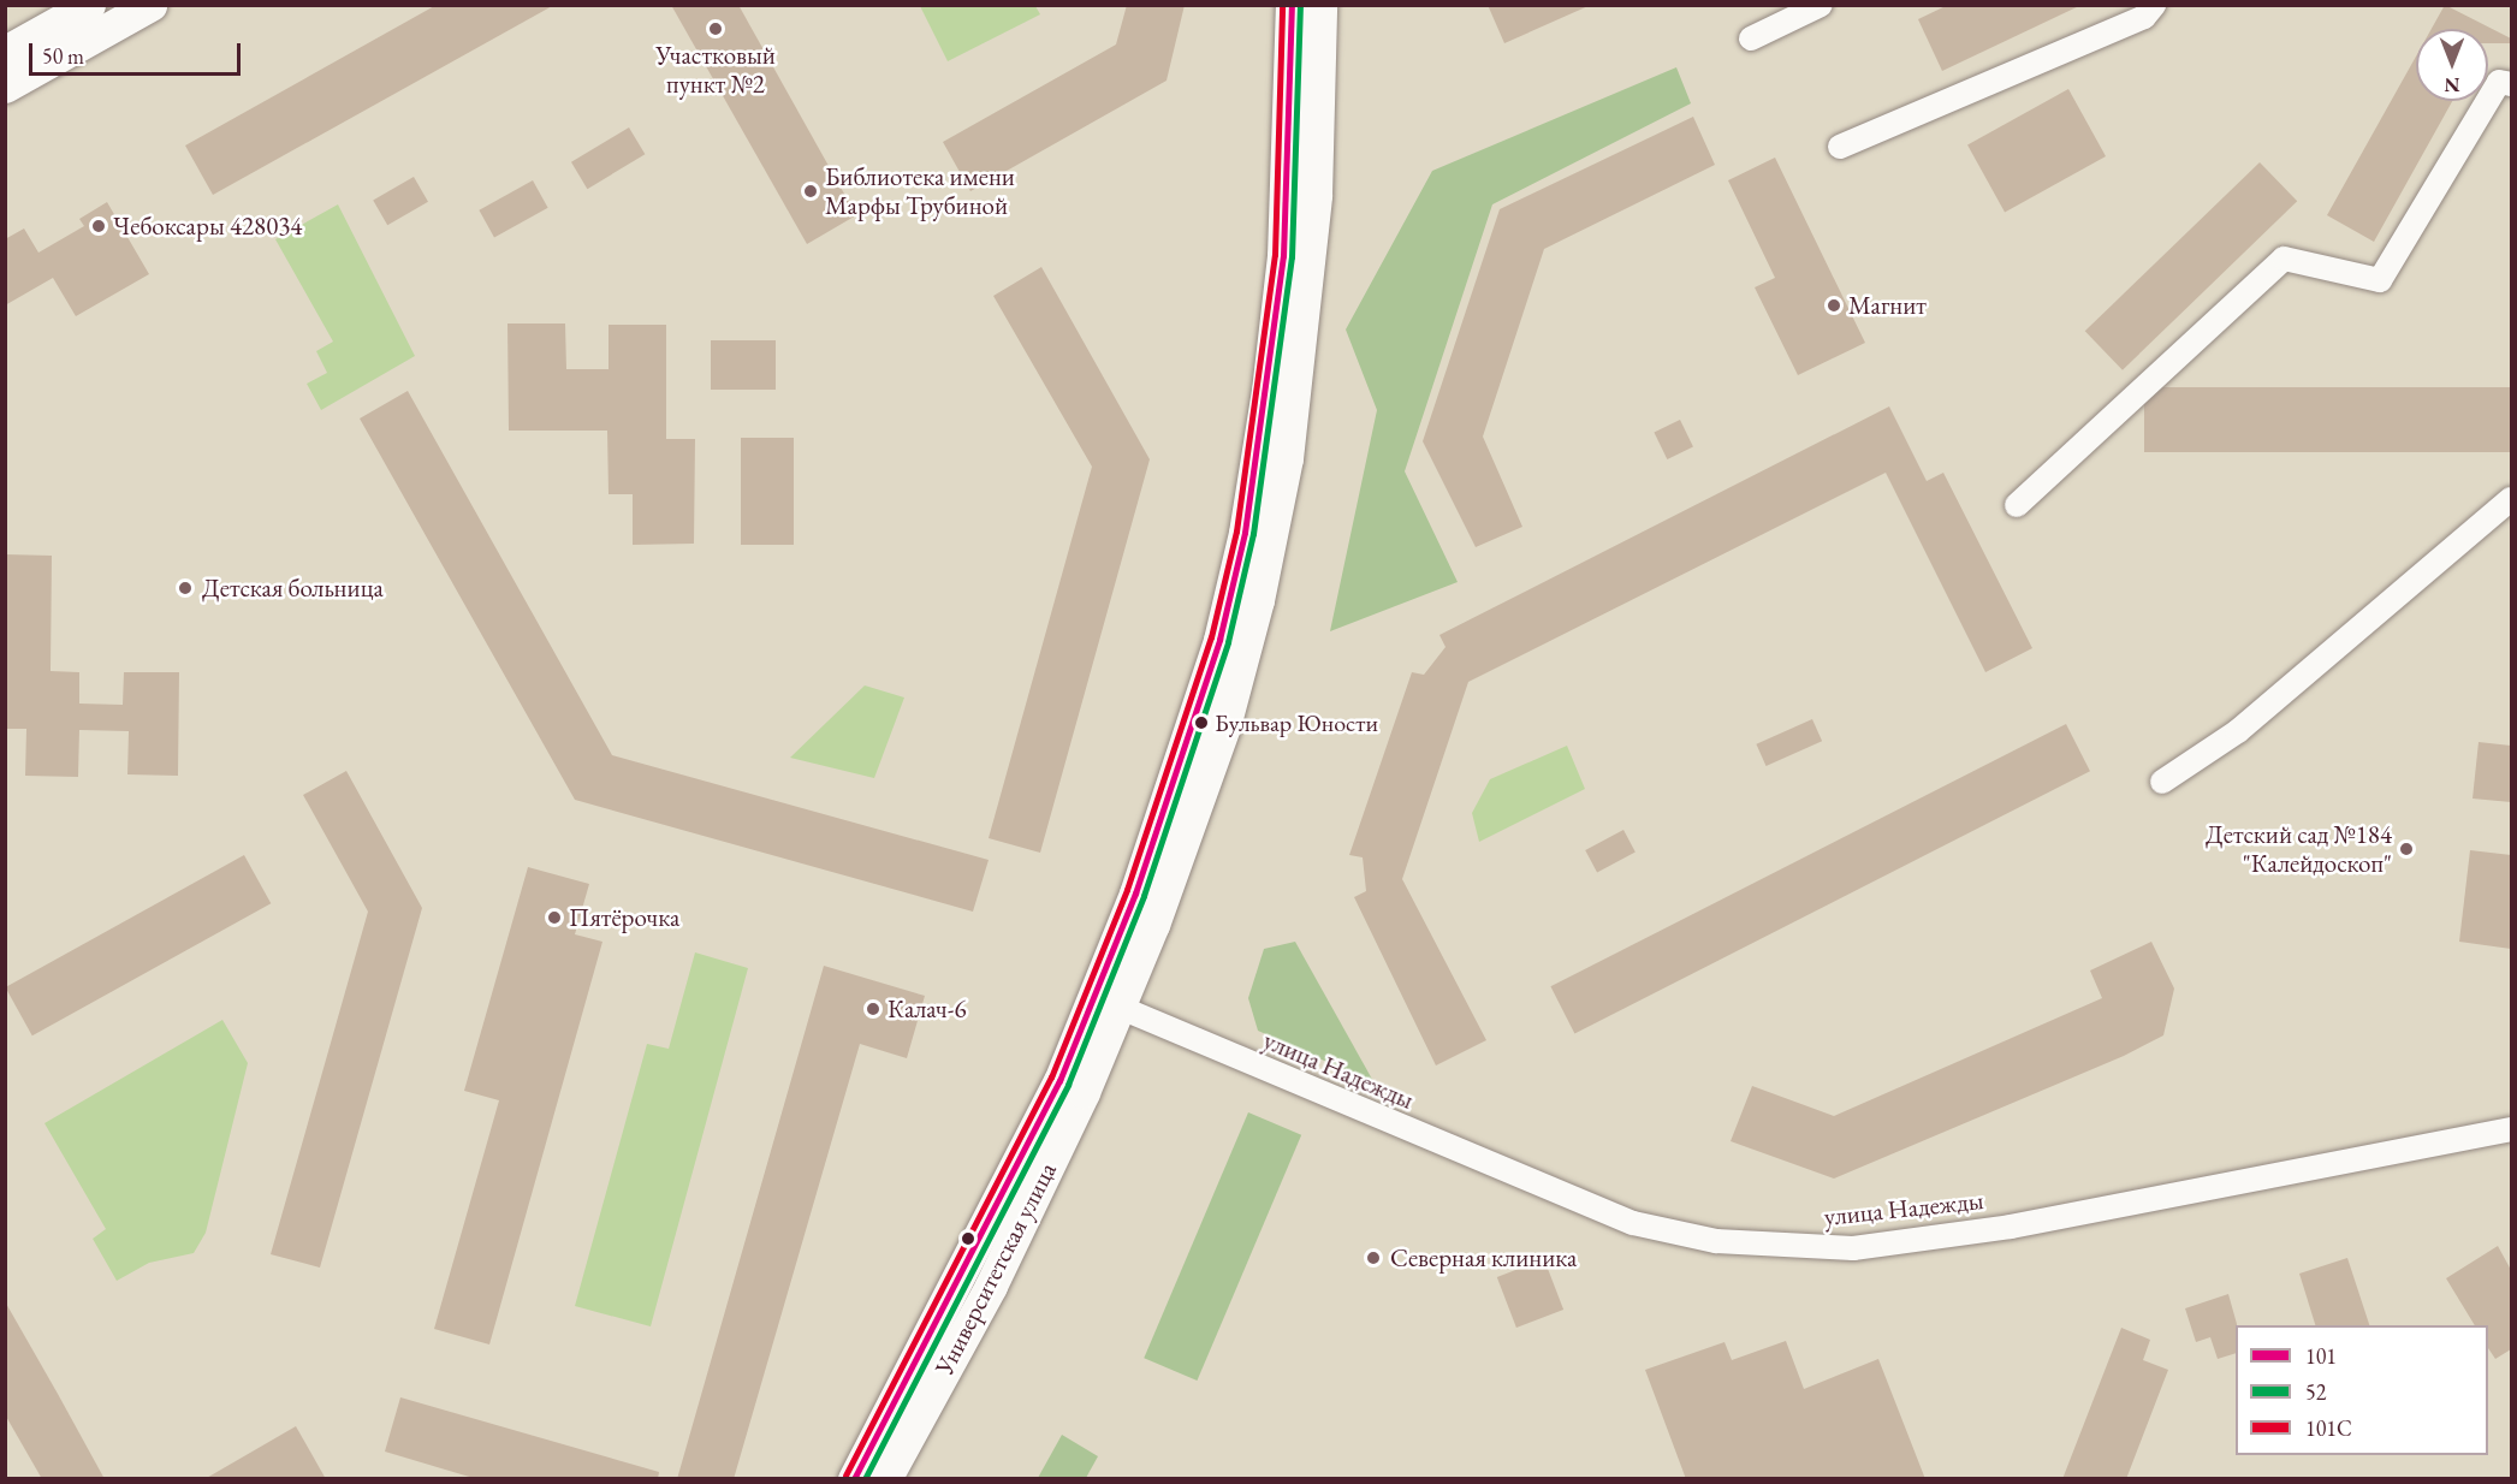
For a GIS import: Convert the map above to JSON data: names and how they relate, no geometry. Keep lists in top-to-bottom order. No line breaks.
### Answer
{"streets":{"main road":["Университетская улица"],"street":["улица Надежды"]},"crossings":[["улица Надежды","Университетская улица"]],"places":["Участковый пункт №2","Библиотека имени Марфы Трубиной","Чебоксары 428034","Магнит","Детская больница","Бульвар Юности","Детский сад №184 \"Калейдоскоп\"","Пятёрочка","Калач-6","Северная клиника"],"lines":["transit line 101","transit line 52","transit line 101С"],"legend":["101","52","101С"],"scale_bar":"50 m","north":"bottom"}
